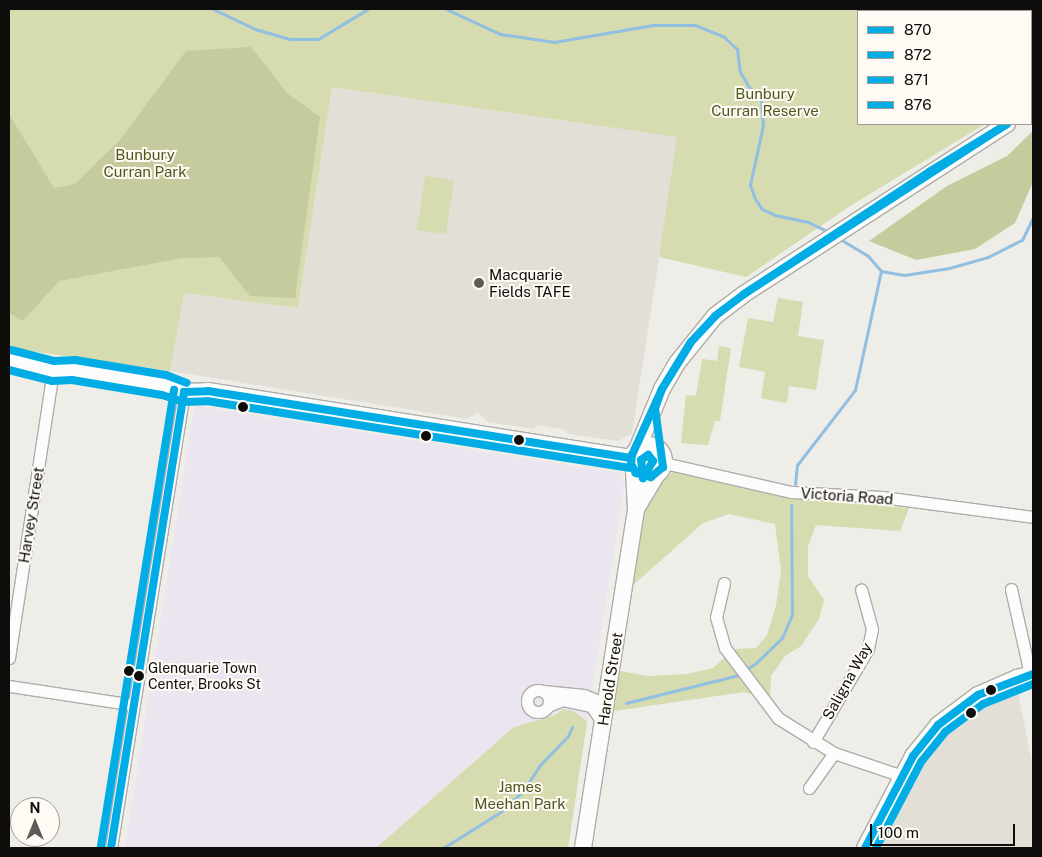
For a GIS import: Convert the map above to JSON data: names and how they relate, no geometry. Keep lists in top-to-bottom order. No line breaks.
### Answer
{"streets":{"main road":["Harold Street"],"street":["Victoria Road","Harvey Street","Saligna Way"]},"crossings":[["Victoria Road","Harold Street"]],"parks":["Bunbury Curran Reserve","Bunbury Curran Park","James Meehan Park"],"places":["Macquarie Fields TAFE","Glenquarie Town Center, Brooks St"],"lines":["transit line 870","transit line 871","transit line 872","transit line 876"],"legend":["870","872","871","876"],"scale_bar":"100 m","north":"top"}
